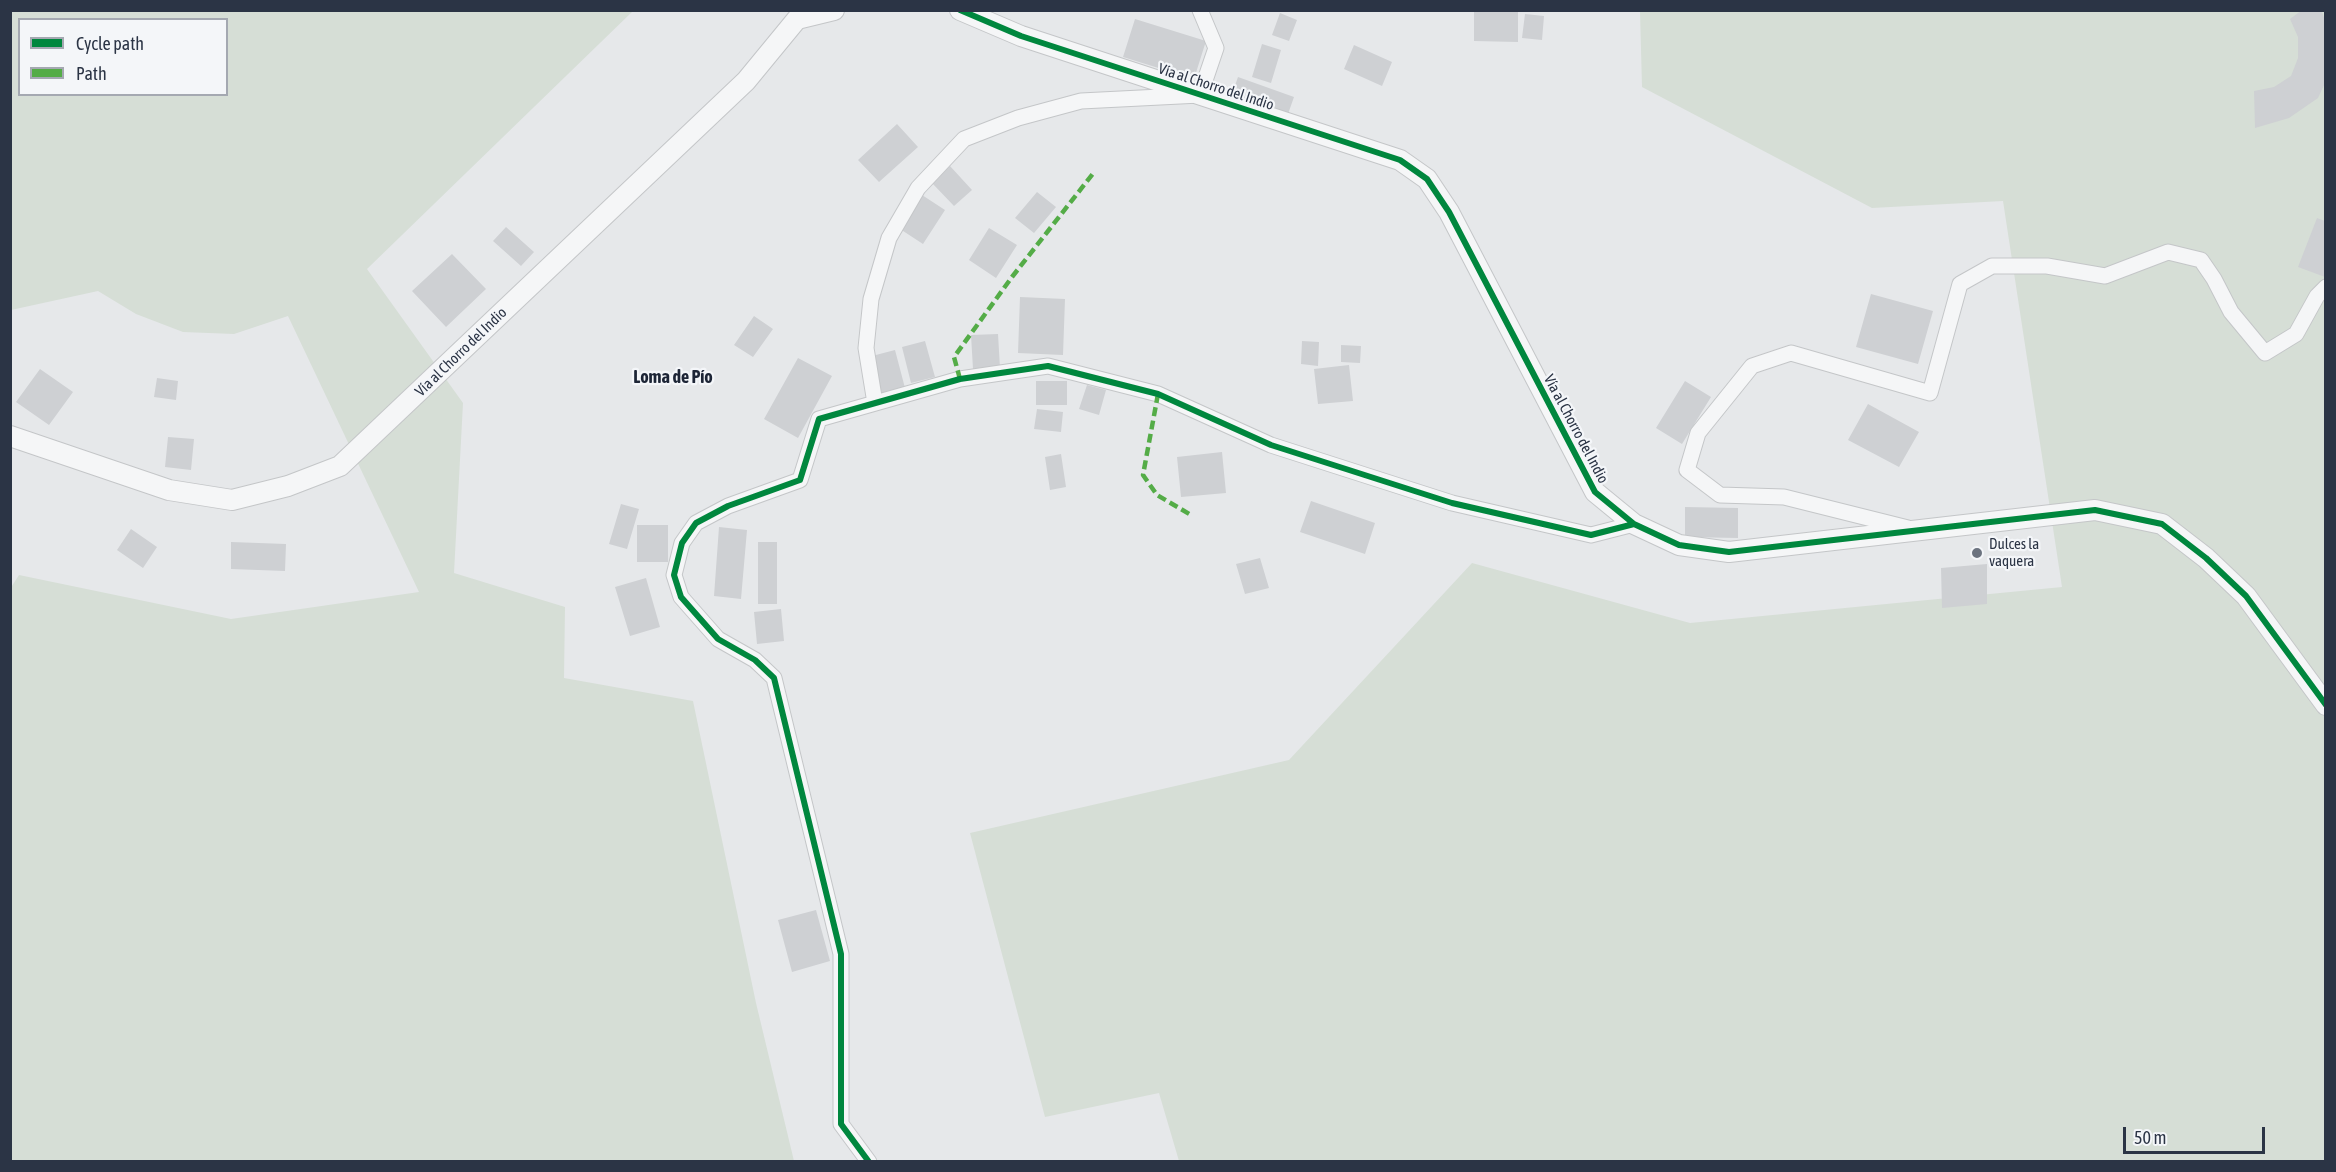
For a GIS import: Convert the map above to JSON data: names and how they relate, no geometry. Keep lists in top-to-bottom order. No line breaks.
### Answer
{"streets":{"street":["Vía al Chorro del Indio"]},"districts":["Loma de Pío"],"places":["Dulces la vaquera"],"legend":["Cycle path","Path"],"scale_bar":"50 m"}
